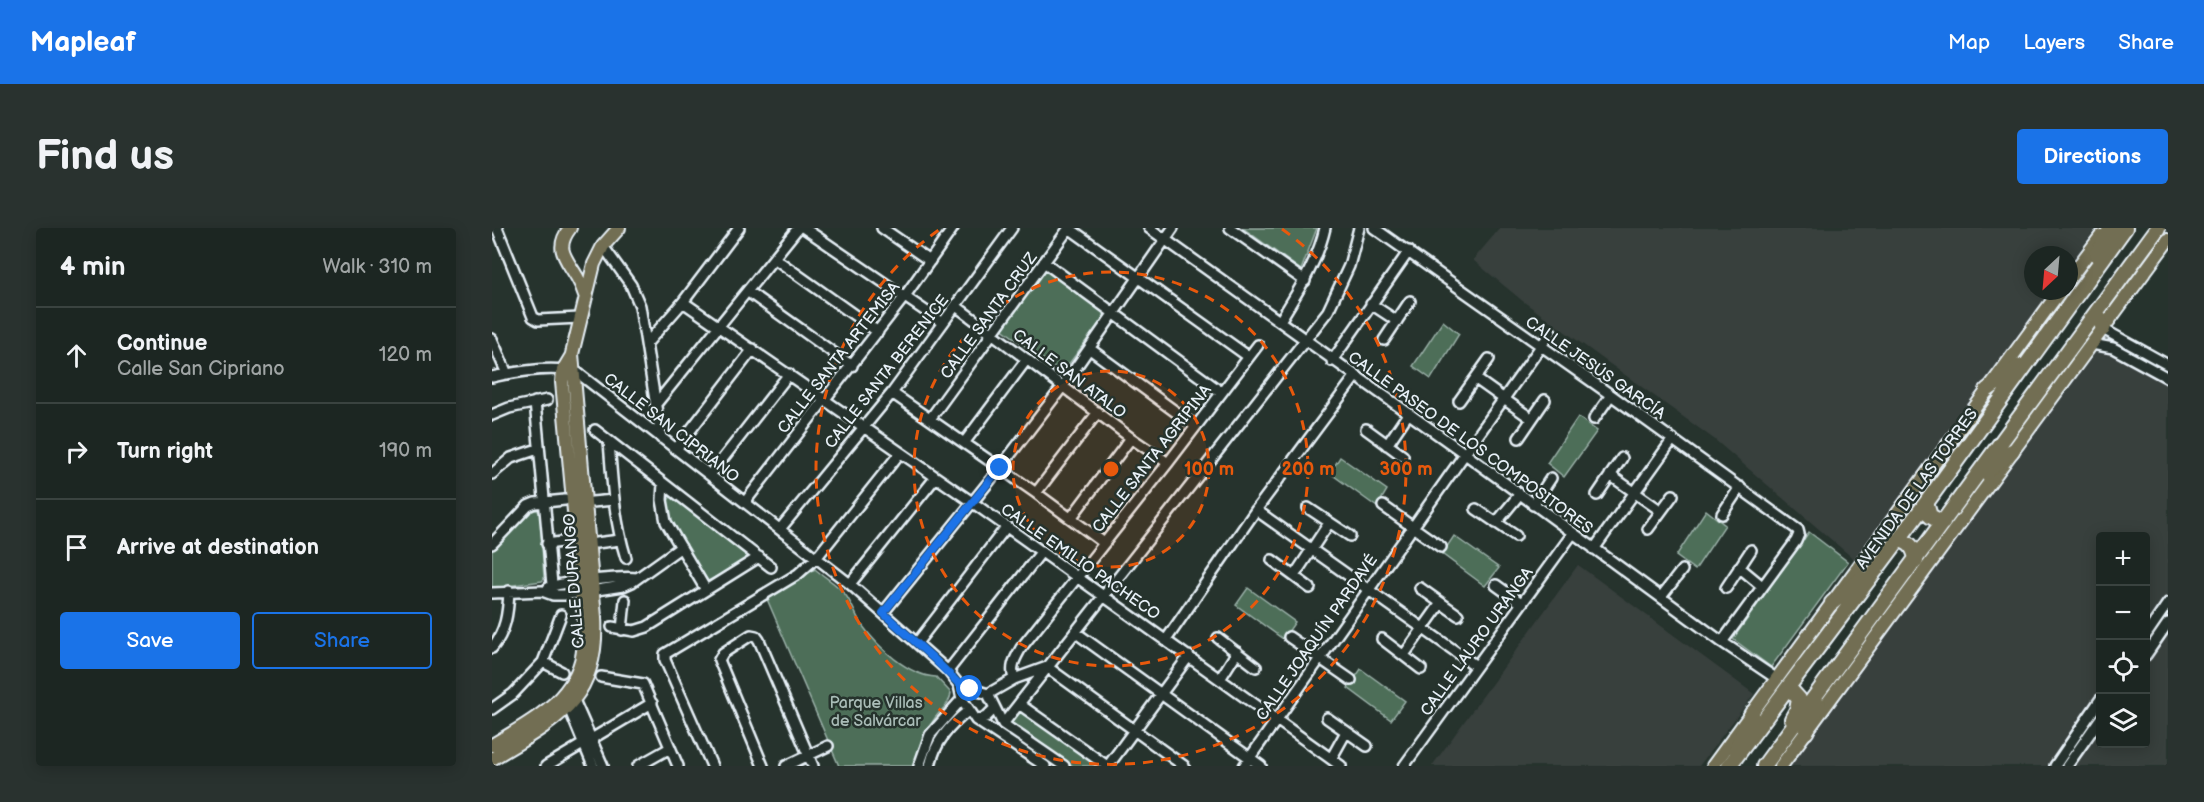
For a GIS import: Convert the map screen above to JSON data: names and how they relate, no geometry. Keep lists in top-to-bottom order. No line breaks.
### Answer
{"streets":{"highway":["AVENIDA DE LAS TORRES"],"main road":["CALLE DURANGO"],"street":["CALLE SANTA CRUZ","CALLE SANTA ARTEMISA","CALLE JESÚS GARCÍA","CALLE SANTA BERENICE","CALLE SAN ATALO","CALLE SAN CIPRIANO","CALLE PASEO DE LOS COMPOSITORES","CALLE SANTA AGRIPINA","CALLE EMILIO PACHECO","CALLE JOAQUÍN PARDAVÉ","CALLE LAURO URANGA"]},"crossings":[["CALLE SANTA CRUZ","CALLE SAN ATALO"],["CALLE SANTA ARTEMISA","CALLE SAN CIPRIANO"],["CALLE SANTA ARTEMISA","CALLE EMILIO PACHECO"],["CALLE JESÚS GARCÍA","CALLE JOAQUÍN PARDAVÉ"],["CALLE SANTA BERENICE","CALLE SAN ATALO"],["CALLE SANTA BERENICE","CALLE SAN CIPRIANO"],["CALLE SANTA BERENICE","CALLE EMILIO PACHECO"],["CALLE SAN ATALO","CALLE SANTA AGRIPINA"],["CALLE SAN CIPRIANO","CALLE DURANGO"],["CALLE PASEO DE LOS COMPOSITORES","AVENIDA DE LAS TORRES"],["CALLE PASEO DE LOS COMPOSITORES","CALLE JOAQUÍN PARDAVÉ"],["CALLE PASEO DE LOS COMPOSITORES","CALLE LAURO URANGA"],["CALLE SANTA AGRIPINA","CALLE EMILIO PACHECO"],["CALLE EMILIO PACHECO","CALLE JOAQUÍN PARDAVÉ"]],"parks":["Parque Villas de Salvárcar"],"north":"bottom left","page":{"header":"Mapleaf","nav":["Map","Layers","Share"],"buttons":["Directions",["Save","Share"]],"title":"Find us","heading":["4 min","Walk · 310 m"],"list":[["Continue","Calle San Cipriano","120 m"],["Turn right","190 m"],"Arrive at destination"],"map_buttons":["+","−"]},"rings":["100 m","200 m","300 m"]}
